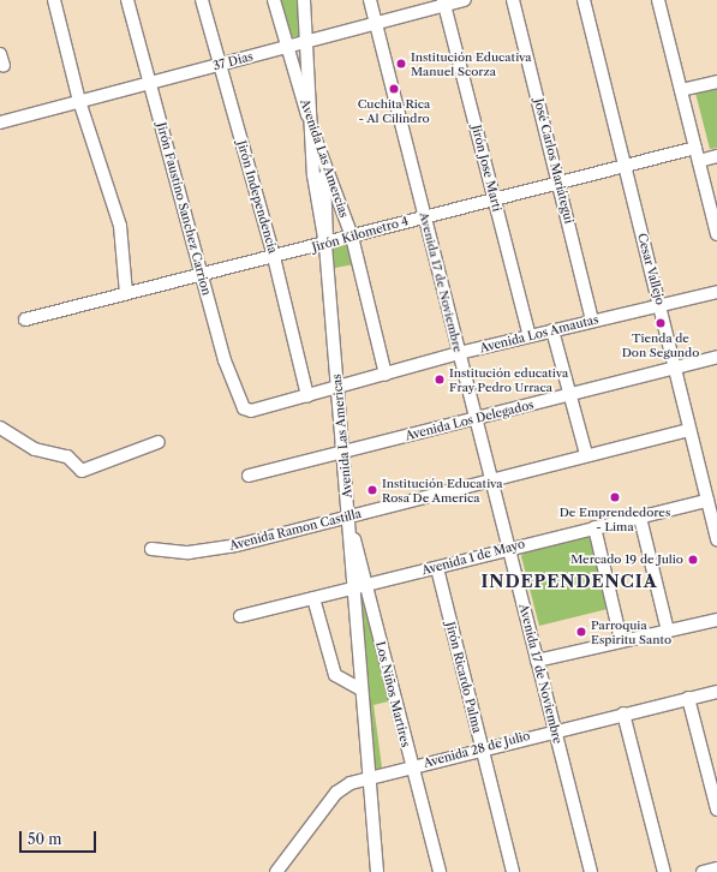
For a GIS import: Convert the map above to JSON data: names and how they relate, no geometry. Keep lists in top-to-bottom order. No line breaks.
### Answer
{"streets":{"street":["37 Dias","Avenida Las Amercias","José Carlos Mariátegui","Jirón Jose Marti","Jirón Independencia","Jirón Faustino Sanchez Carrion","Jirón Kilometro 4","Cesar Vallejo","Avenida 17 de Noviembre","Avenida Los Amautas","Avenida Los Delegados","Avenida Las Americas","Avenida Ramon Castilla","Avenida 1 de Mayo","Jirón Ricardo Palma","Los Niños Martires","Avenida 28 de Julio"]},"crossings":[["37 Dias","Avenida Las Amercias"],["37 Dias","Jirón Jose Marti"],["37 Dias","Jirón Independencia"],["37 Dias","Jirón Faustino Sanchez Carrion"],["37 Dias","Avenida 17 de Noviembre"],["37 Dias","Avenida Las Americas"],["Avenida Las Amercias","Jirón Kilometro 4"],["Avenida Las Amercias","Avenida Los Amautas"],["Avenida Las Amercias","Avenida Las Americas"],["José Carlos Mariátegui","Jirón Kilometro 4"],["José Carlos Mariátegui","Avenida Los Amautas"],["Jirón Jose Marti","Jirón Kilometro 4"],["Jirón Jose Marti","Avenida Los Amautas"],["Jirón Independencia","Jirón Kilometro 4"],["Jirón Independencia","Avenida Los Amautas"],["Jirón Faustino Sanchez Carrion","Jirón Kilometro 4"],["Jirón Faustino Sanchez Carrion","Avenida Los Amautas"],["Jirón Kilometro 4","Cesar Vallejo"],["Jirón Kilometro 4","Avenida 17 de Noviembre"],["Jirón Kilometro 4","Avenida Las Americas"],["Cesar Vallejo","Avenida Los Amautas"],["Cesar Vallejo","Avenida Los Delegados"],["Cesar Vallejo","Avenida Ramon Castilla"],["Cesar Vallejo","Avenida 1 de Mayo"],["Avenida 17 de Noviembre","Avenida Los Amautas"],["Avenida 17 de Noviembre","Avenida Los Delegados"],["Avenida 17 de Noviembre","Avenida Ramon Castilla"],["Avenida 17 de Noviembre","Avenida 1 de Mayo"],["Avenida 17 de Noviembre","Avenida 28 de Julio"],["Avenida Los Amautas","Avenida Las Americas"],["Avenida Los Delegados","Avenida Las Americas"],["Avenida Las Americas","Avenida Ramon Castilla"],["Avenida Las Americas","Avenida 1 de Mayo"],["Avenida Las Americas","Los Niños Martires"],["Avenida Las Americas","Avenida 28 de Julio"],["Avenida Ramon Castilla","Los Niños Martires"],["Avenida 1 de Mayo","Jirón Ricardo Palma"],["Avenida 1 de Mayo","Los Niños Martires"],["Jirón Ricardo Palma","Avenida 28 de Julio"],["Los Niños Martires","Avenida 28 de Julio"]],"districts":["INDEPENDENCIA"],"places":["Institución Educativa Manuel Scorza","Cuchita Rica - Al Cilindro","Tienda de Don Segundo","Institución educativa Fray Pedro Urraca","Institución Educativa Rosa De America","De Emprendedores - Lima","Mercado 19 de Julio","Parroquia Espiritu Santo"],"scale_bar":"50 m"}
